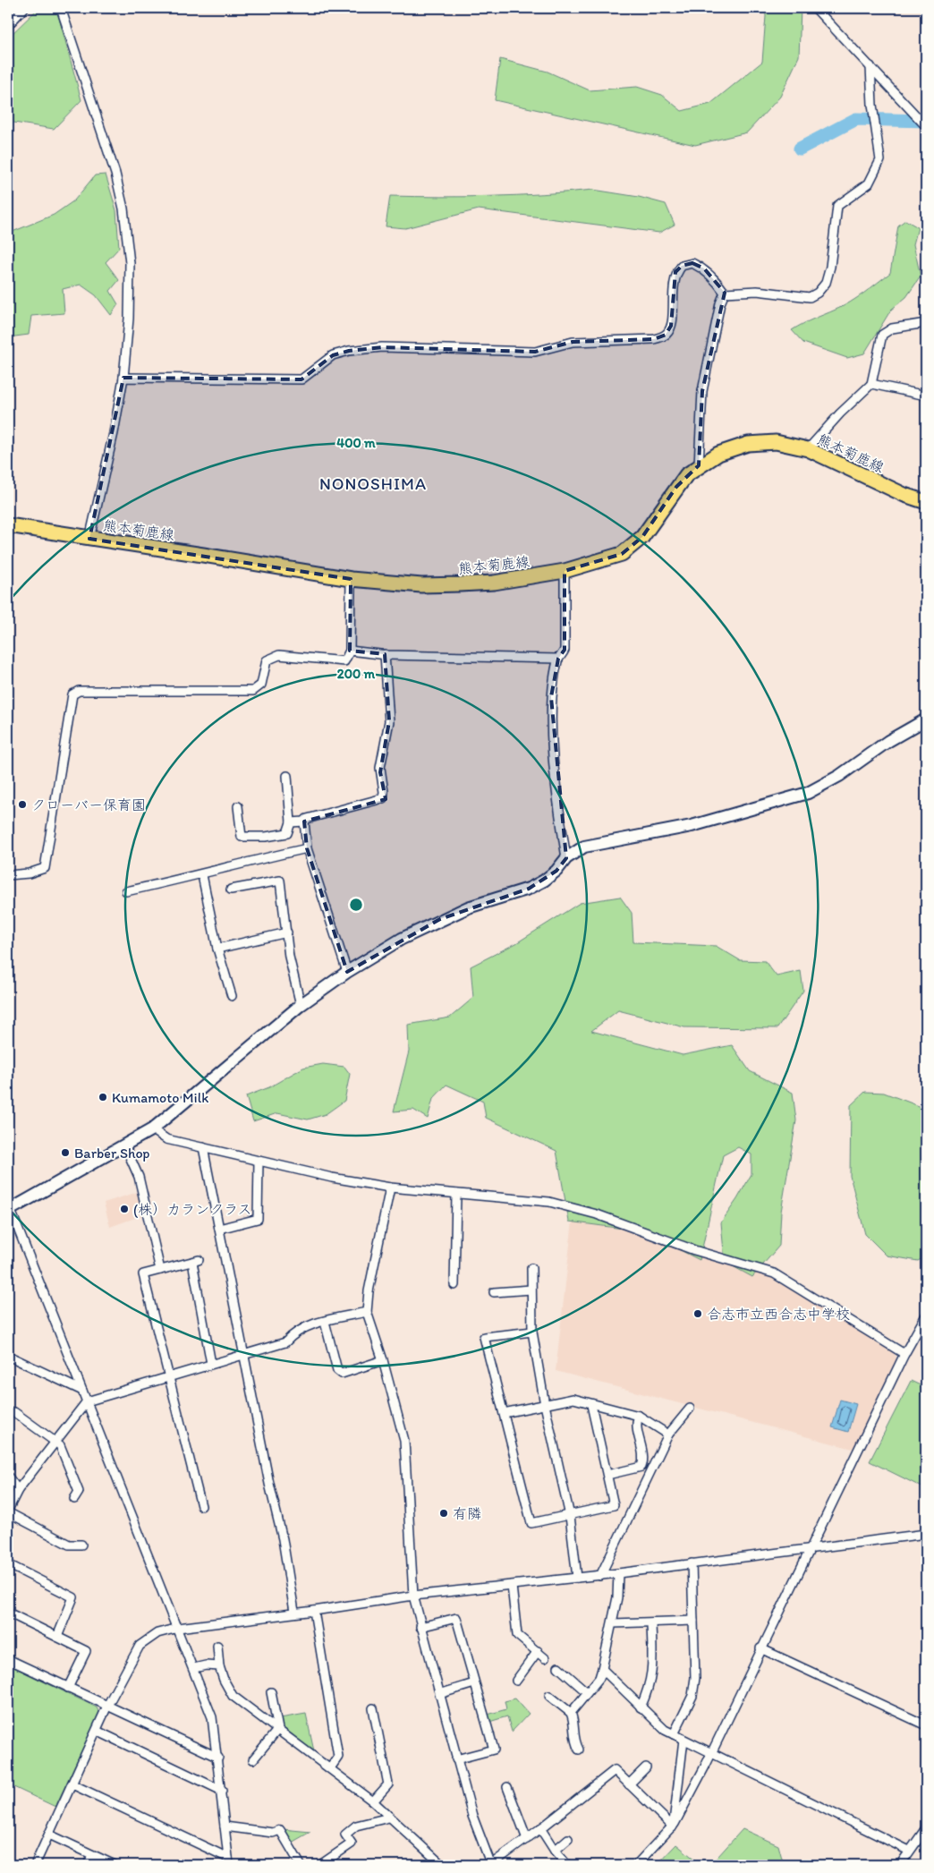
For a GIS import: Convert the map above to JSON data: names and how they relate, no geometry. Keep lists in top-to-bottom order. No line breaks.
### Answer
{"streets":{"main road":["熊本菊鹿線"]},"districts":["NONOSHIMA"],"places":["クローバー保育園","Kumamoto Milk","Barber Shop","(株）カランクラス","合志市立西合志中学校","有隣"],"rings":["400 m","200 m"]}
